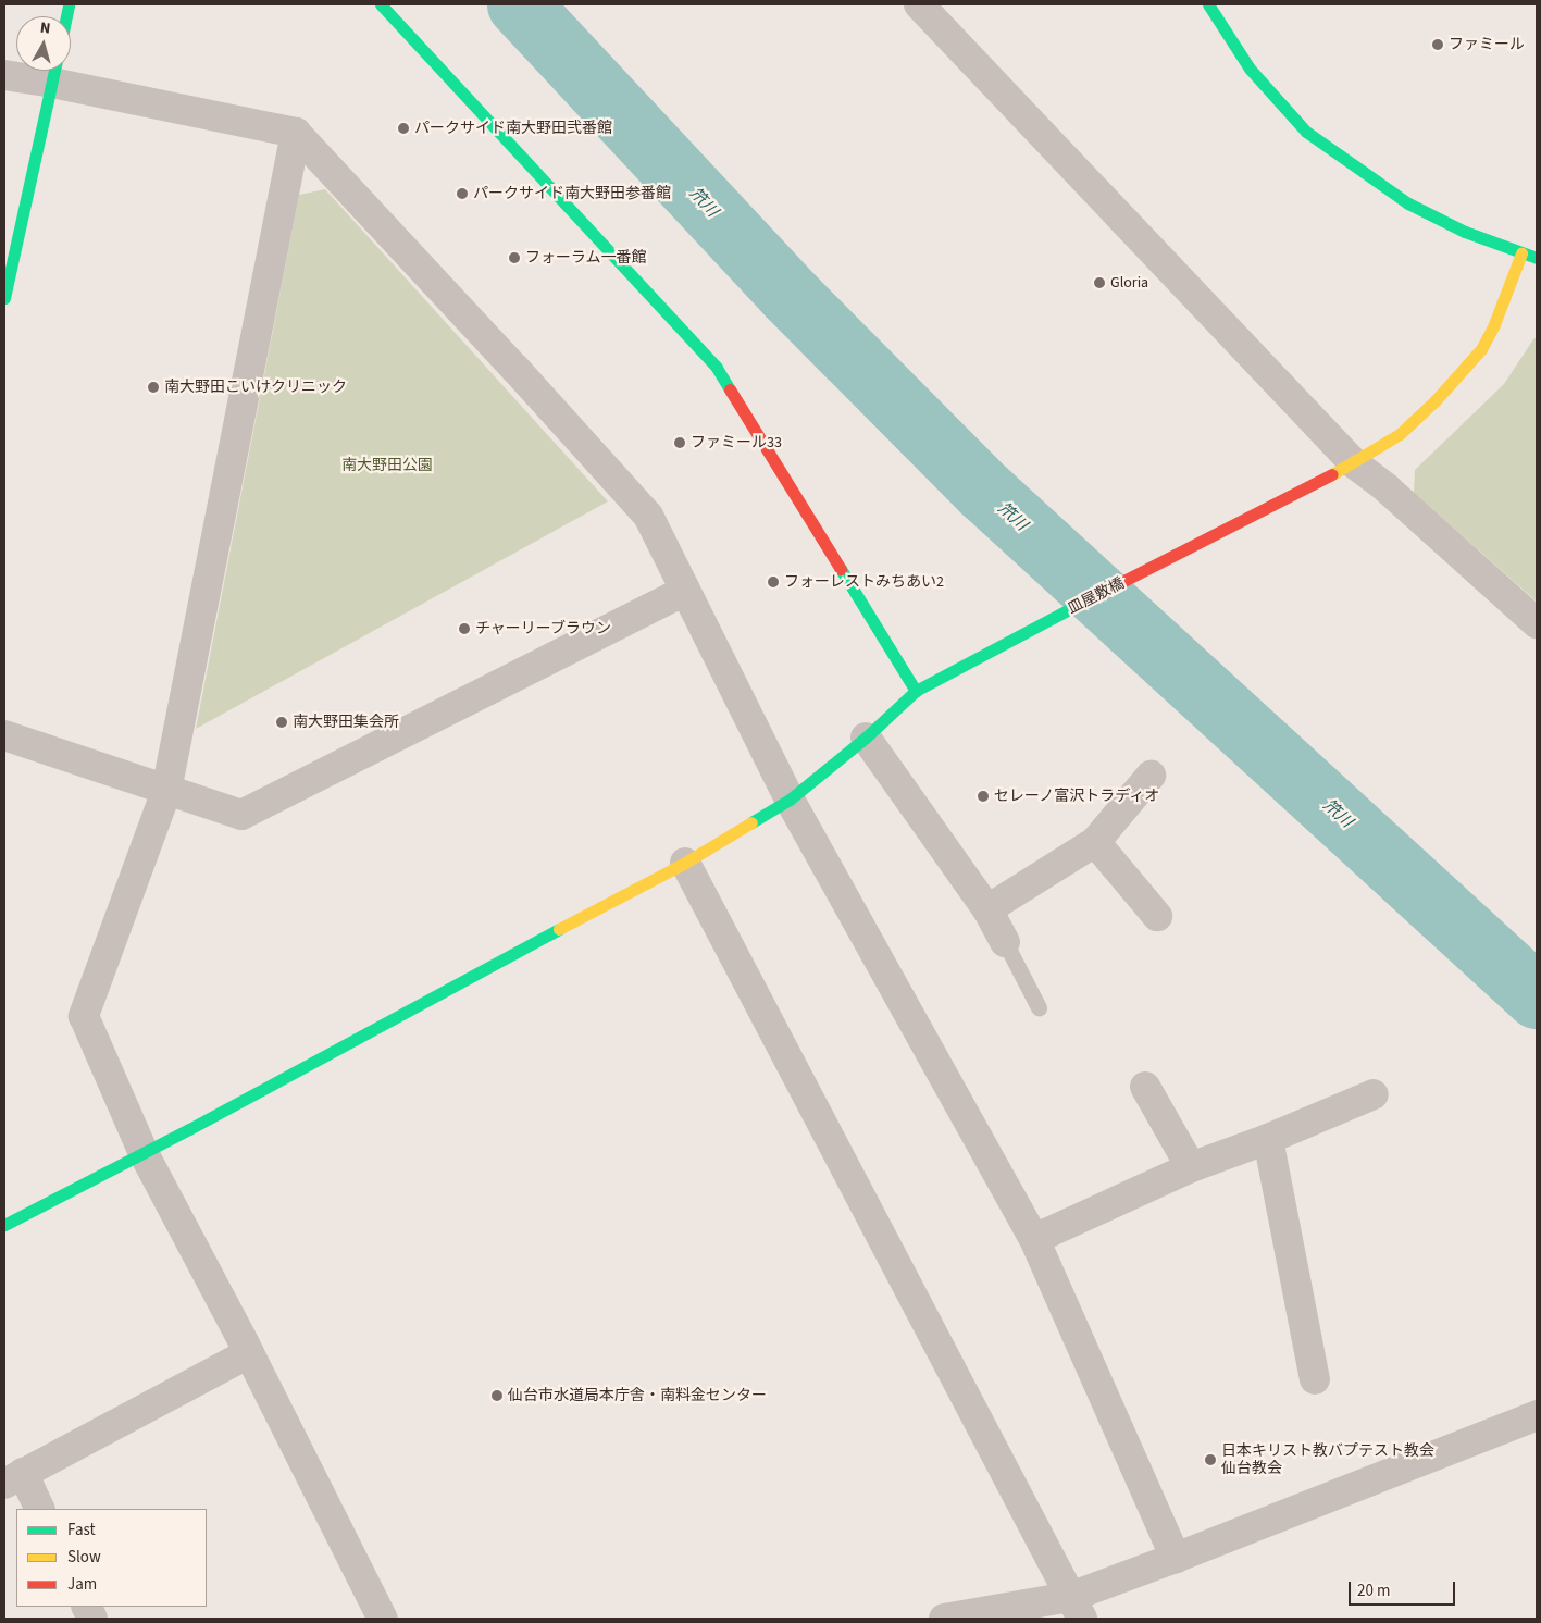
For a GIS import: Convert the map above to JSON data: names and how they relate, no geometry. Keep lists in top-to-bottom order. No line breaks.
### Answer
{"streets":{"street":["皿屋敷橋"]},"water":["笊川"],"parks":["南大野田公園"],"places":["ファミール","パークサイド南大野田弐番館","パークサイド南大野田参番館","フォーラム一番館","Gloria","南大野田こいけクリニック","ファミール33","フォーレストみちあい2","チャーリーブラウン","南大野田集会所","セレーノ富沢トラディオ","仙台市水道局本庁舎・南料金センター","日本キリスト教バプテスト教会 仙台教会"],"legend":["Fast","Slow","Jam"],"scale_bar":"20 m","north":"top"}
